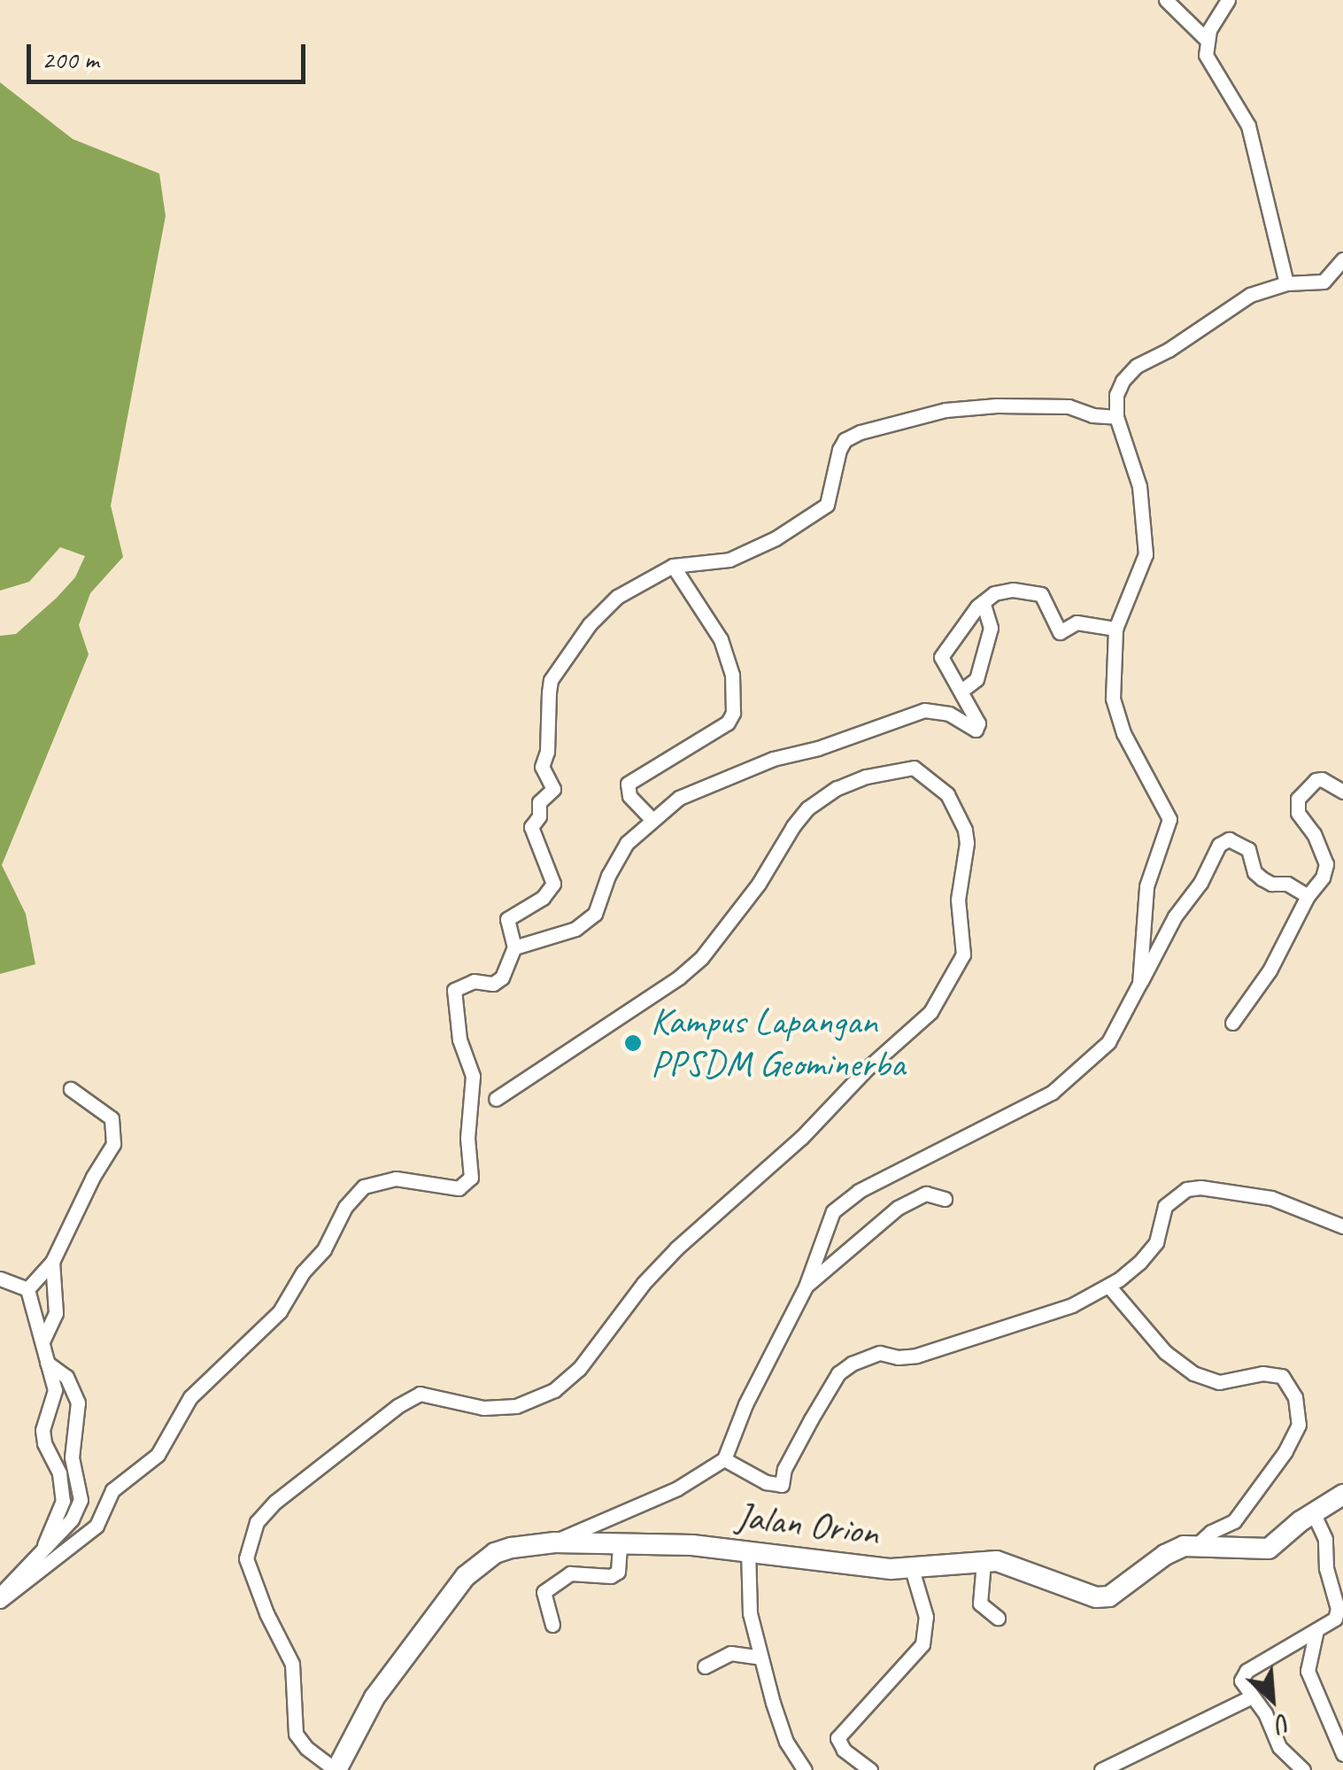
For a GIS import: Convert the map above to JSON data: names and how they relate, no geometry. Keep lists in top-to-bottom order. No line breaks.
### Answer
{"streets":{"highway":["Jalan Orion"]},"places":["Kampus Lapangan PPSDM Geominerba"],"scale_bar":"200 m","north":"bottom right"}
